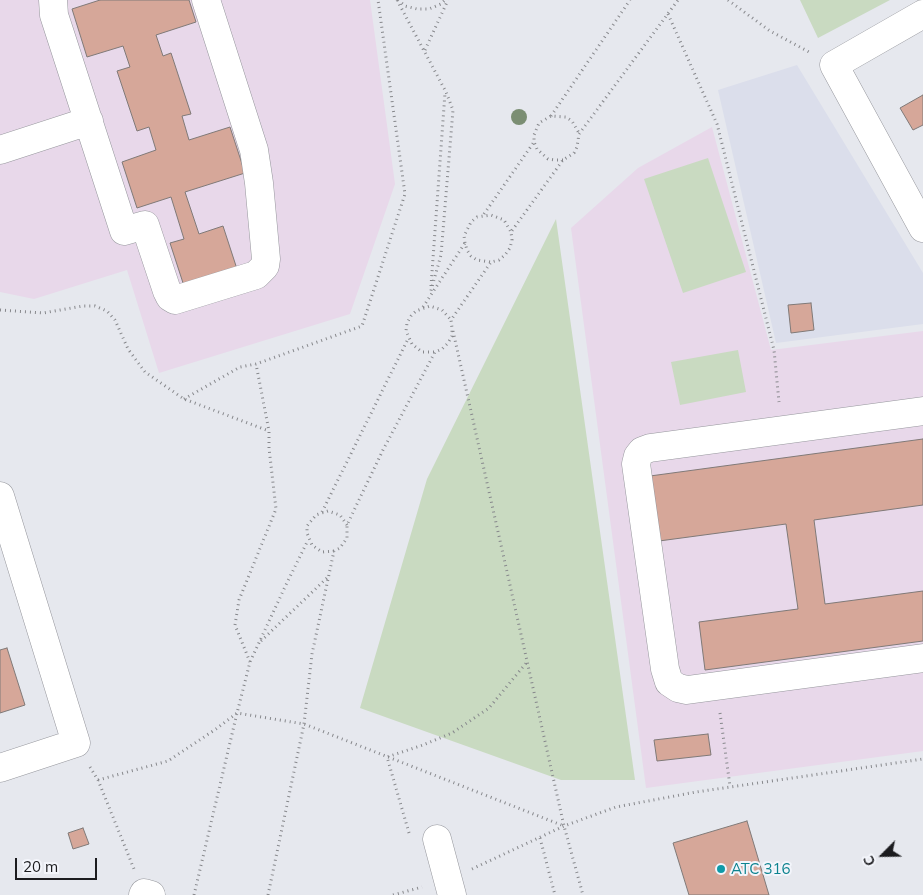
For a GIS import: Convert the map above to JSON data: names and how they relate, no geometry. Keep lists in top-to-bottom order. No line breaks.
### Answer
{"places":["АТС 316"],"scale_bar":"20 m","north":"bottom left"}
